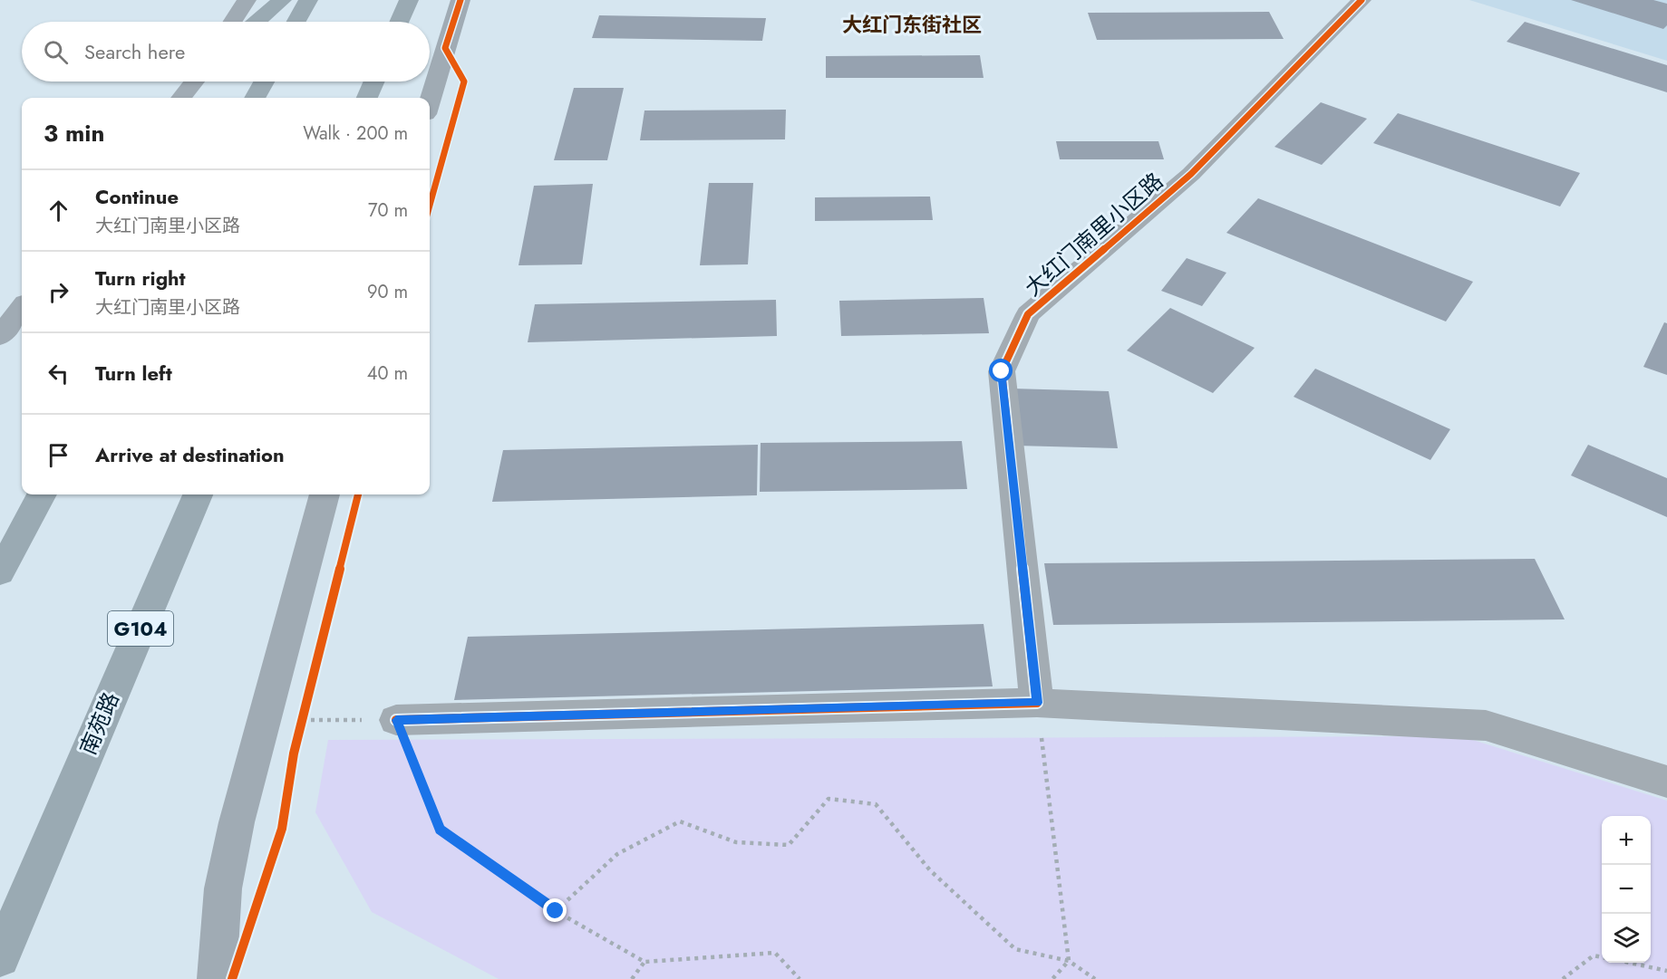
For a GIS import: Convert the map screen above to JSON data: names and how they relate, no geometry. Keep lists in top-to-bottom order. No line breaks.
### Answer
{"streets":{"highway":["G104","南苑路"],"street":["大红门南里小区路"]},"districts":["大红门东街社区"],"page":{"search":"Search here","heading":["3 min","Walk · 200 m"],"list":[["Continue","大红门南里小区路","70 m"],["Turn right","大红门南里小区路","90 m"],["Turn left","40 m"],"Arrive at destination"],"map_buttons":["+","−"]}}
